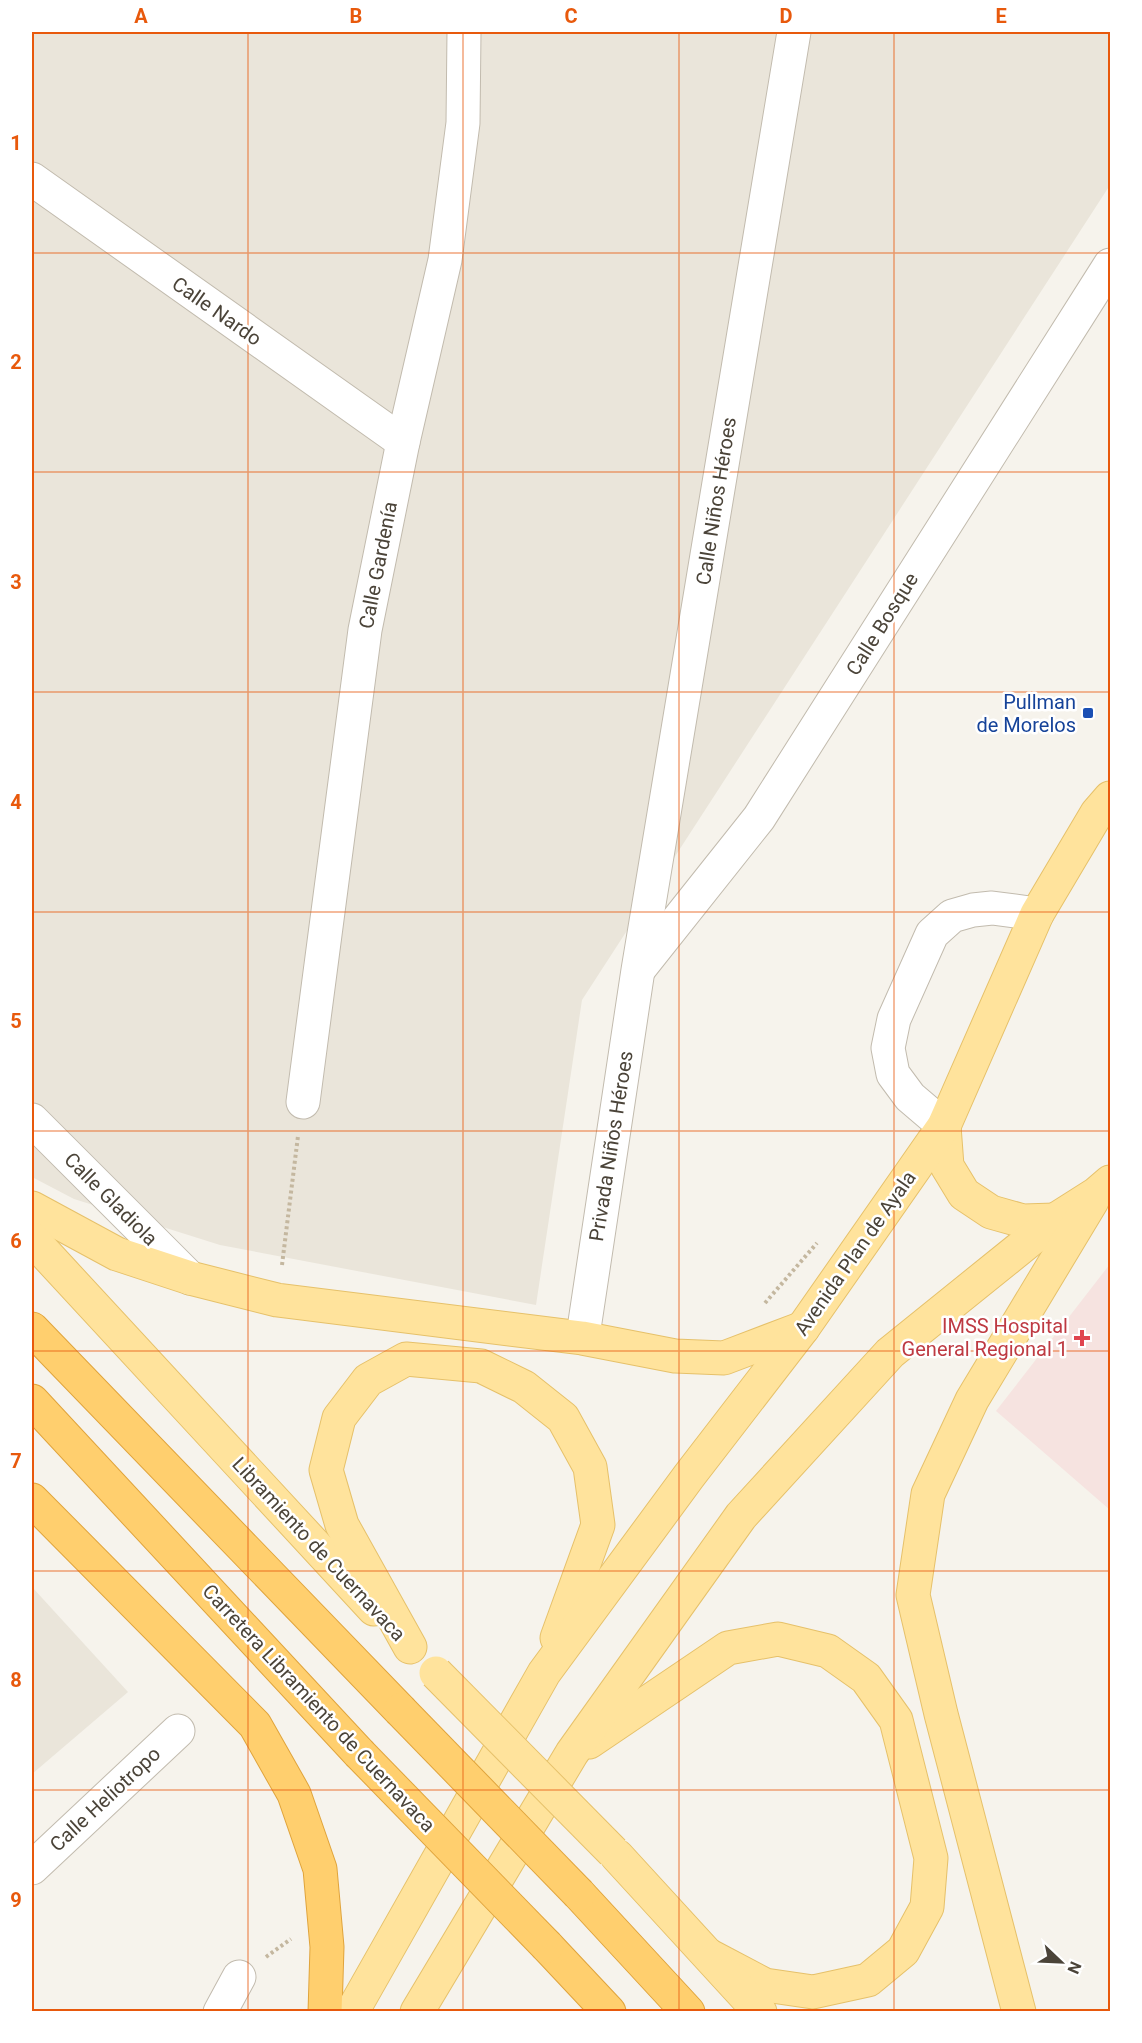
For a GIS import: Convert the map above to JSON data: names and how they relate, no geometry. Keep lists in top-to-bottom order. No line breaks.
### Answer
{"streets":{"highway":["Carretera Libramiento de Cuernavaca"],"main road":["Avenida Plan de Ayala","Libramiento de Cuernavaca"],"street":["Calle Nardo","Calle Niños Héroes","Calle Gardenía","Calle Bosque","Privada Niños Héroes","Calle Gladiola","Calle Heliotropo"]},"crossings":[["Calle Nardo","Calle Gardenía"],["Calle Niños Héroes","Calle Bosque"],["Calle Niños Héroes","Privada Niños Héroes"],["Calle Bosque","Privada Niños Héroes"]],"places":{"transit":["Pullman de Morelos"],"health":["IMSS Hospital General Regional 1"]},"north":"bottom right","grid":{"columns":["A","B","C","D","E"],"rows":["1","2","3","4","5","6","7","8","9"]}}
